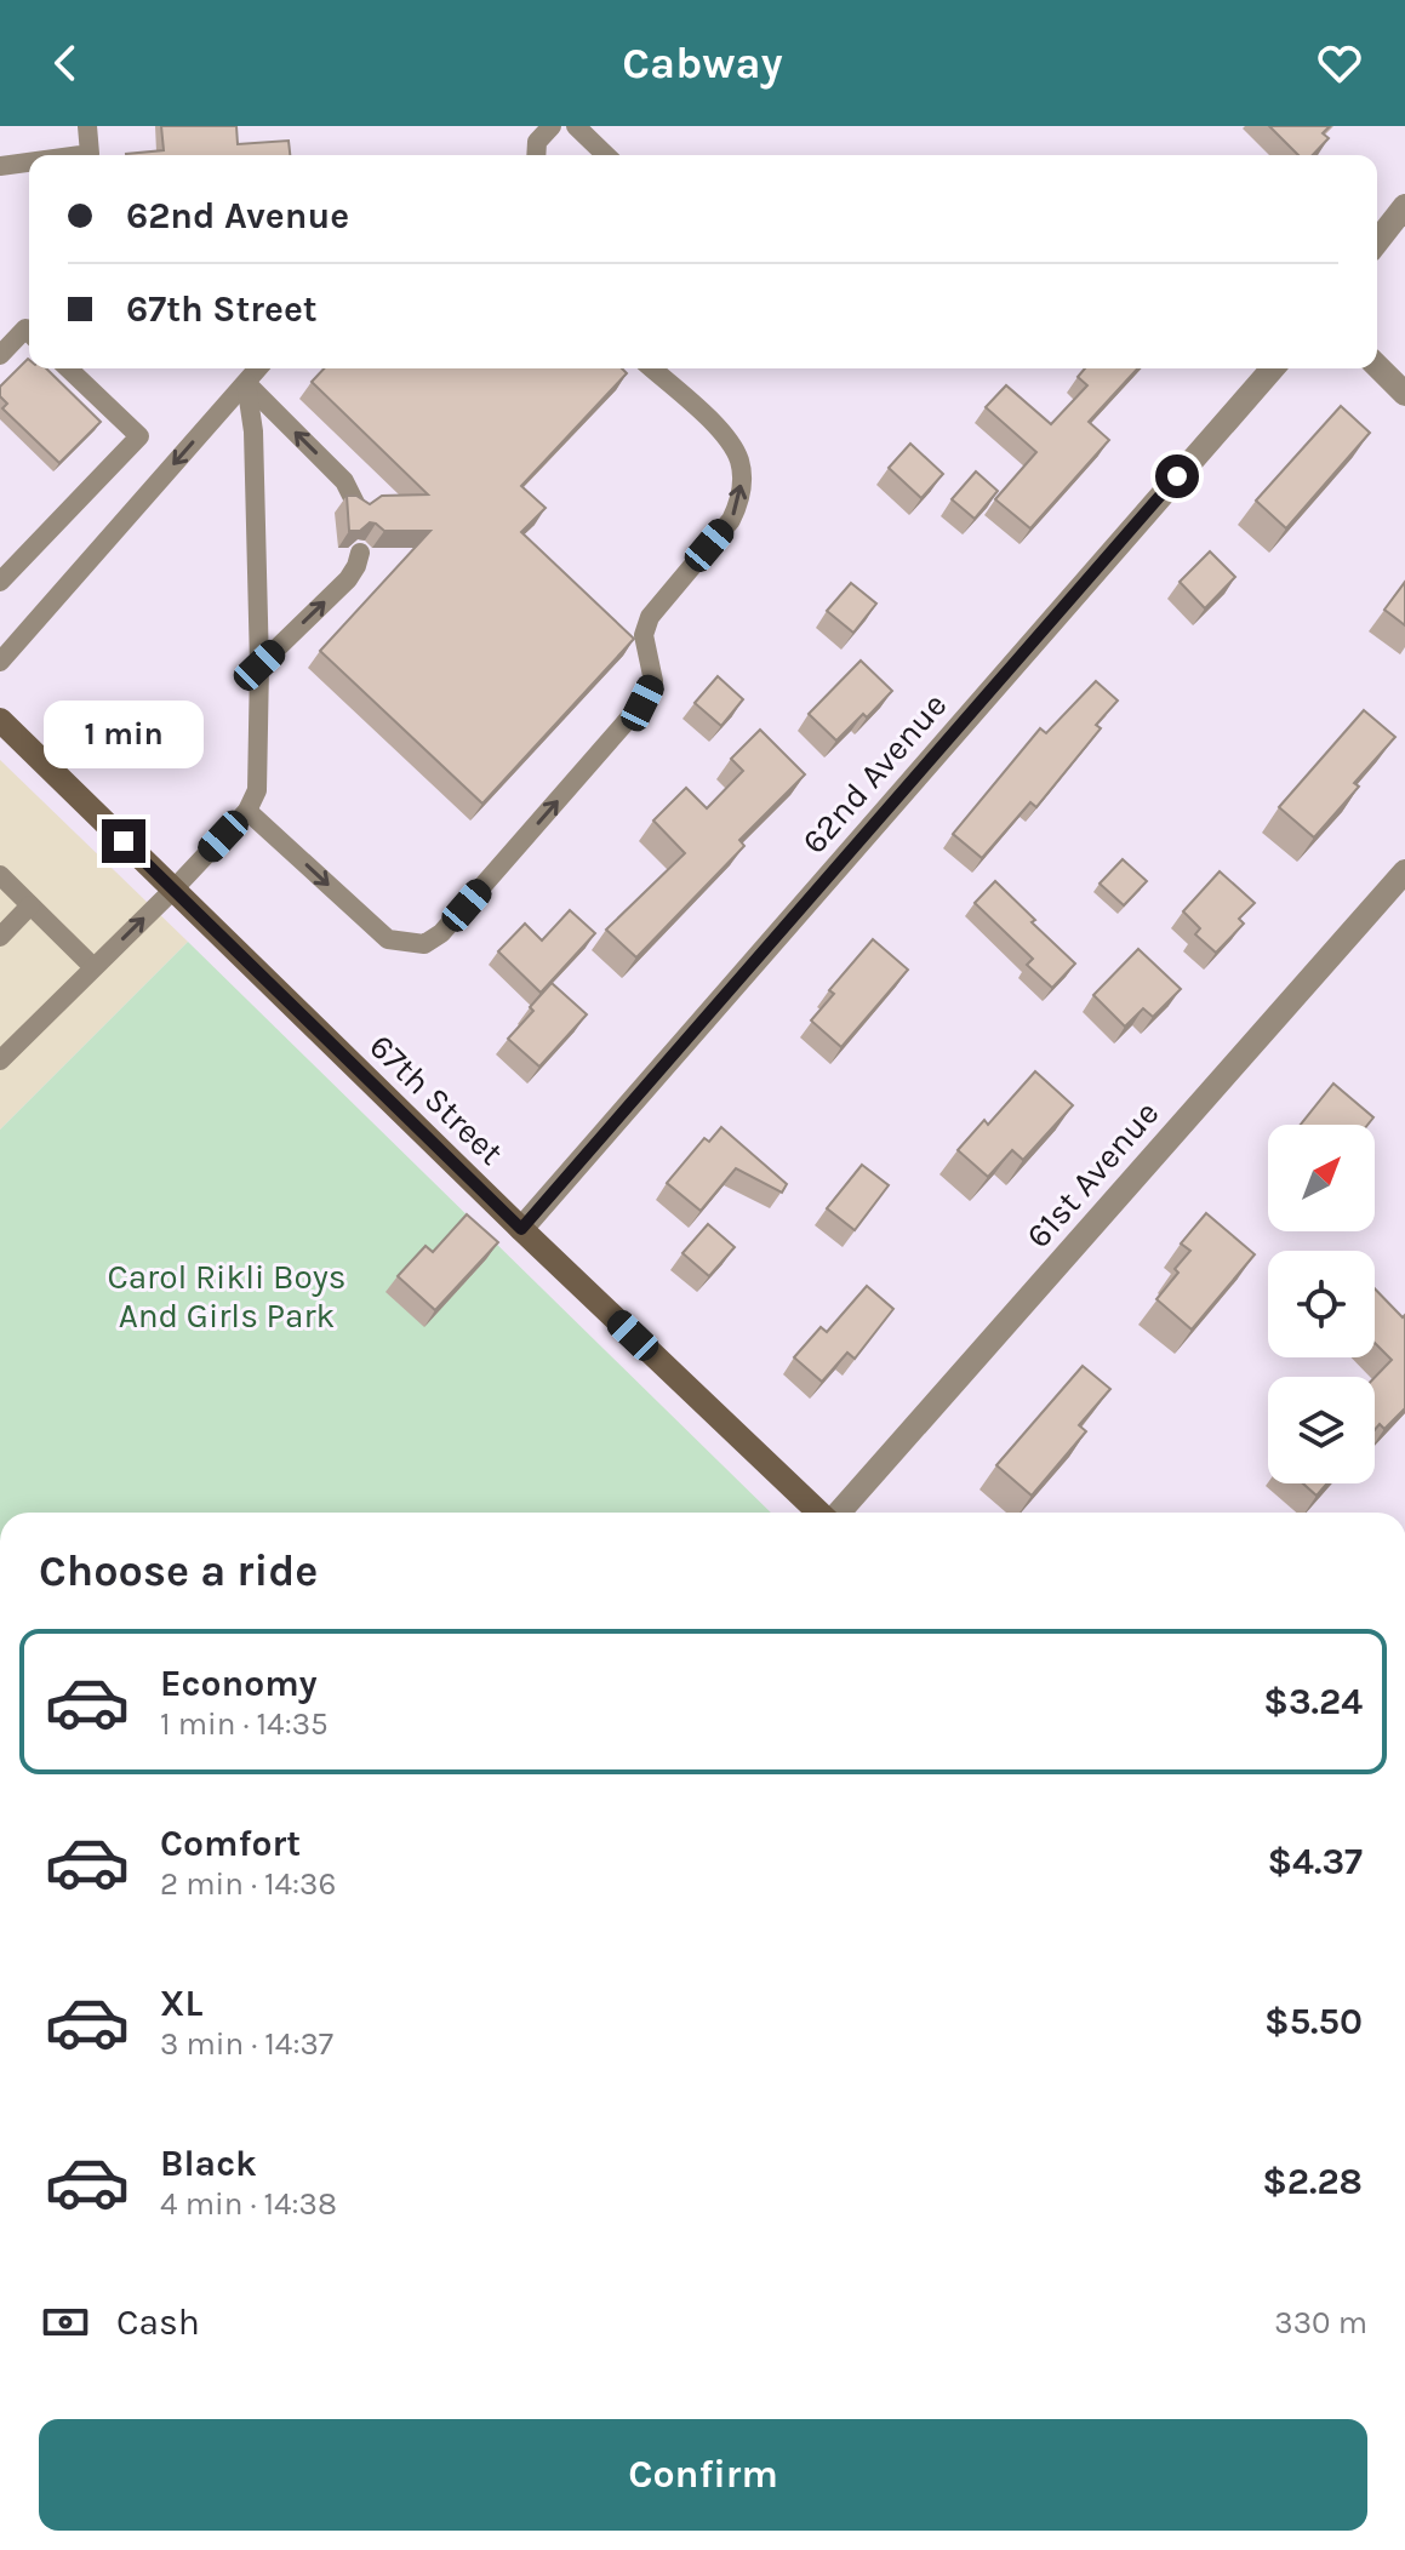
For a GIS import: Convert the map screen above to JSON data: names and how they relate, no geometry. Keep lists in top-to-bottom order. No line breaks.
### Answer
{"streets":{"street":["62nd Avenue","67th Street","61st Avenue"]},"crossings":[["62nd Avenue","67th Street"]],"parks":["Carol Rikli Boys And Girls Park"],"north":"top right","page":{"header":"Cabway","banner":["62nd Avenue","67th Street"],"bubble":"1 min","heading":"Choose a ride","list":[{"name":"Economy","note":"1 min · 14:35","value":"$3.24"},{"name":"Comfort","note":"2 min · 14:36","value":"$4.37"},{"name":"XL","note":"3 min · 14:37","value":"$5.50"},{"name":"Black","note":"4 min · 14:38","value":"$2.28"}],"pay":["Cash","330 m"],"buttons":"Confirm"}}
